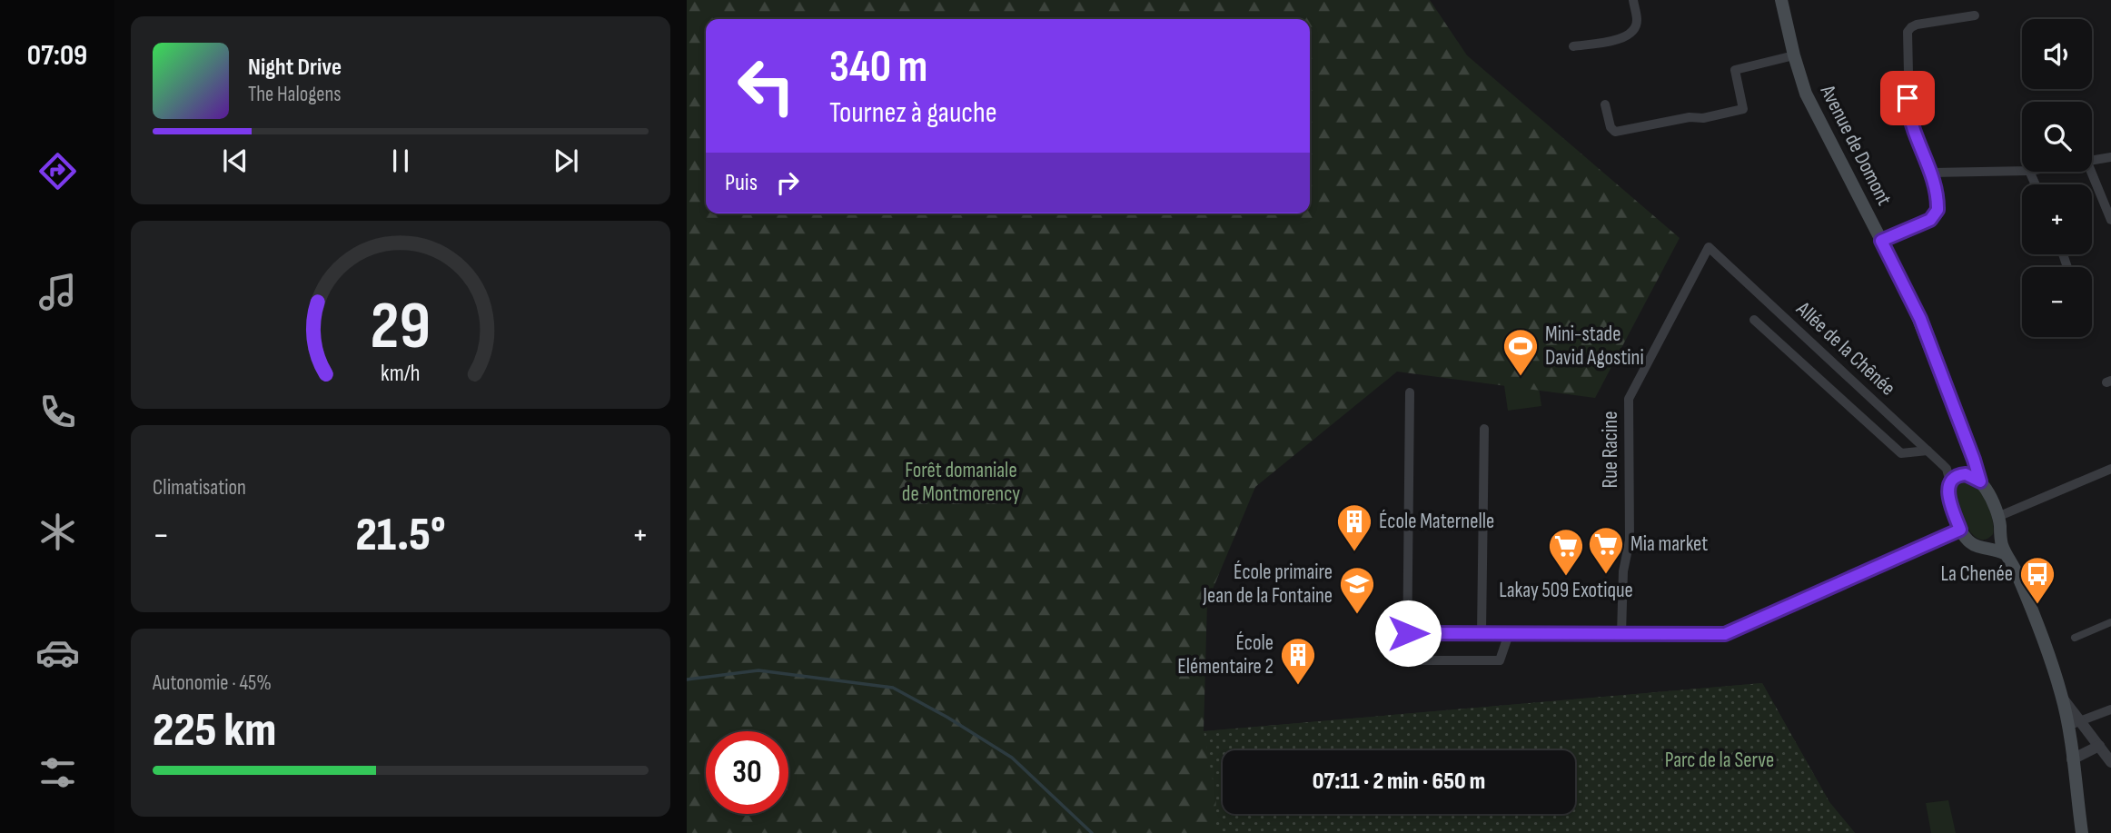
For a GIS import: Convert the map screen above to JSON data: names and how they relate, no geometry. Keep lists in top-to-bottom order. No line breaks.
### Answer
{"streets":{"main road":["Avenue de Domont"],"street":["Allée de la Chênée","Rue Racine"]},"crossings":[["Allée de la Chênée","Rue Racine"]],"parks":["Forêt domaniale de Montmorency","Parc de la Serve"],"places":{"sports":["Mini-stade David Agostini"],"building":["École Maternelle","École Elémentaire 2"],"supermarket":["Mia market","Lakay 509 Exotique"],"bus stop":["La Chenée"],"school or university":["École primaire Jean de la Fontaine"]},"page":{"tabs":"07:09","map_buttons":["+","−"],"turn":["340 m","Tournez à gauche"],"song":["Night Drive","The Halogens"],"then":"Puis","tile":["Climatisation",["Autonomie · 45%","225 km"]],"heat":["−","21.5°","+"],"limit":"30","trip":"07:11 · 2 min · 650 m","gauge":["29","km/h"]}}
